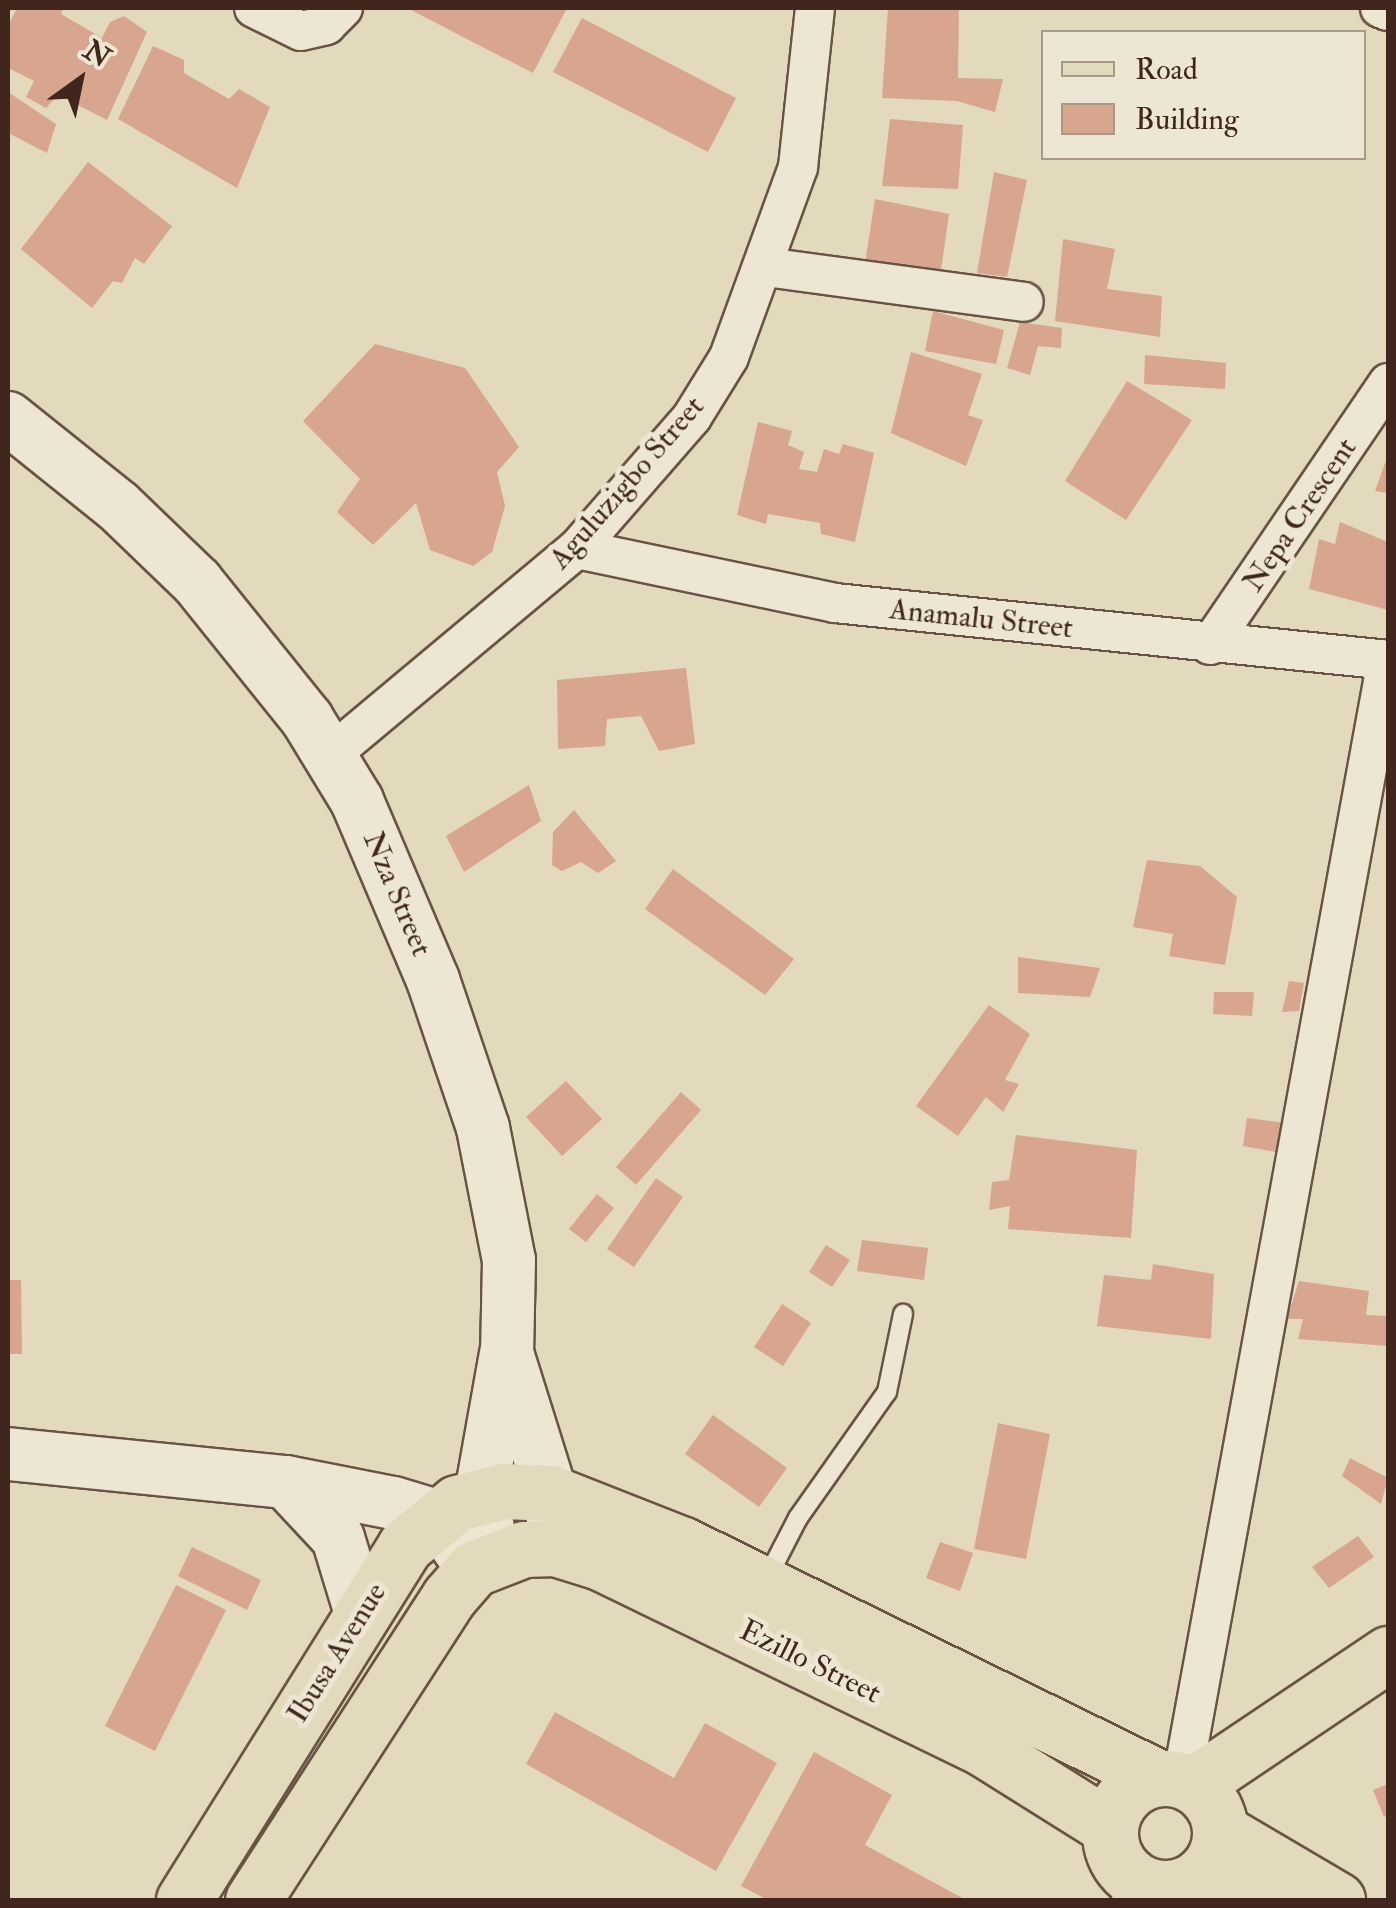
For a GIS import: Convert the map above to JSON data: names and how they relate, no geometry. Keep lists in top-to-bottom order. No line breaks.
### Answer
{"streets":{"main road":["Ibusa Avenue","Ezillo Street"],"street":["Aguluzigbo Street","Nepa Crescent","Anamalu Street","Nza Street"]},"crossings":[["Aguluzigbo Street","Anamalu Street"],["Aguluzigbo Street","Nza Street"],["Nepa Crescent","Anamalu Street"],["Nza Street","Ezillo Street"]],"legend":["Road","Building"],"north":"top right"}
